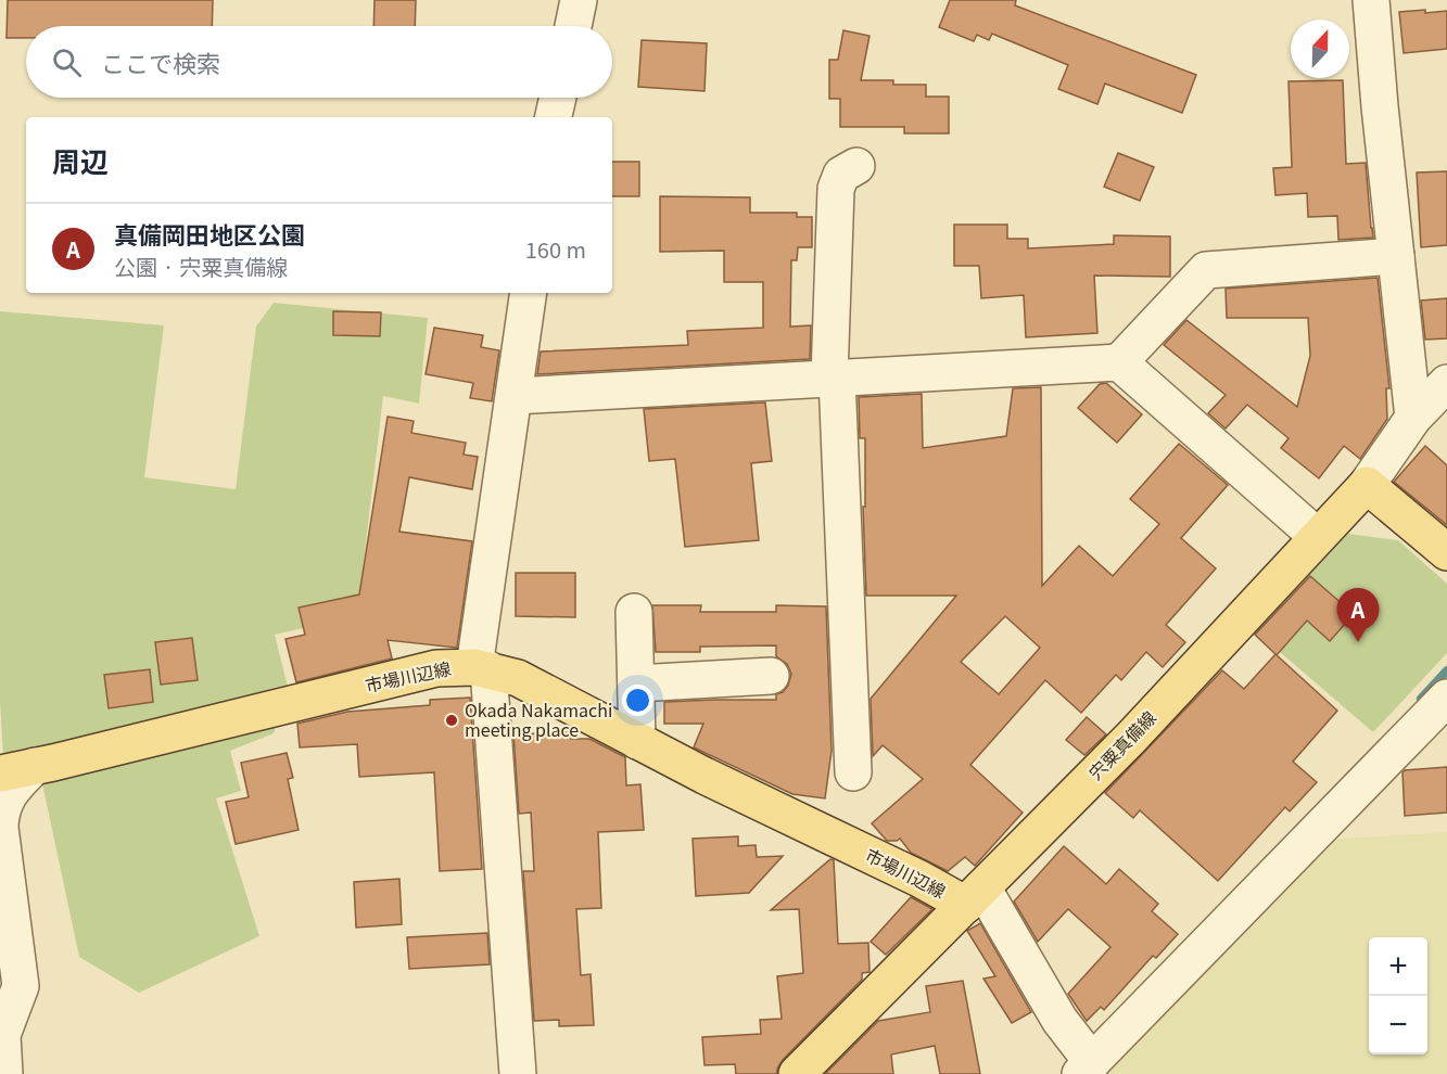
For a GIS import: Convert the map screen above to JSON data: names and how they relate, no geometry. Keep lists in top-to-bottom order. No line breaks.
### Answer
{"streets":{"main road":["市場川辺線","宍粟真備線"]},"crossings":[["市場川辺線","宍粟真備線"]],"places":["Okada Nakamachi meeting place"],"north":"top","page":{"search":"ここで検索","heading":"周辺","list":[{"mark":"A","name":"真備岡田地区公園","note":"公園 · 宍粟真備線","value":"160 m"}],"pins":"A","map_buttons":["+","−"]}}
